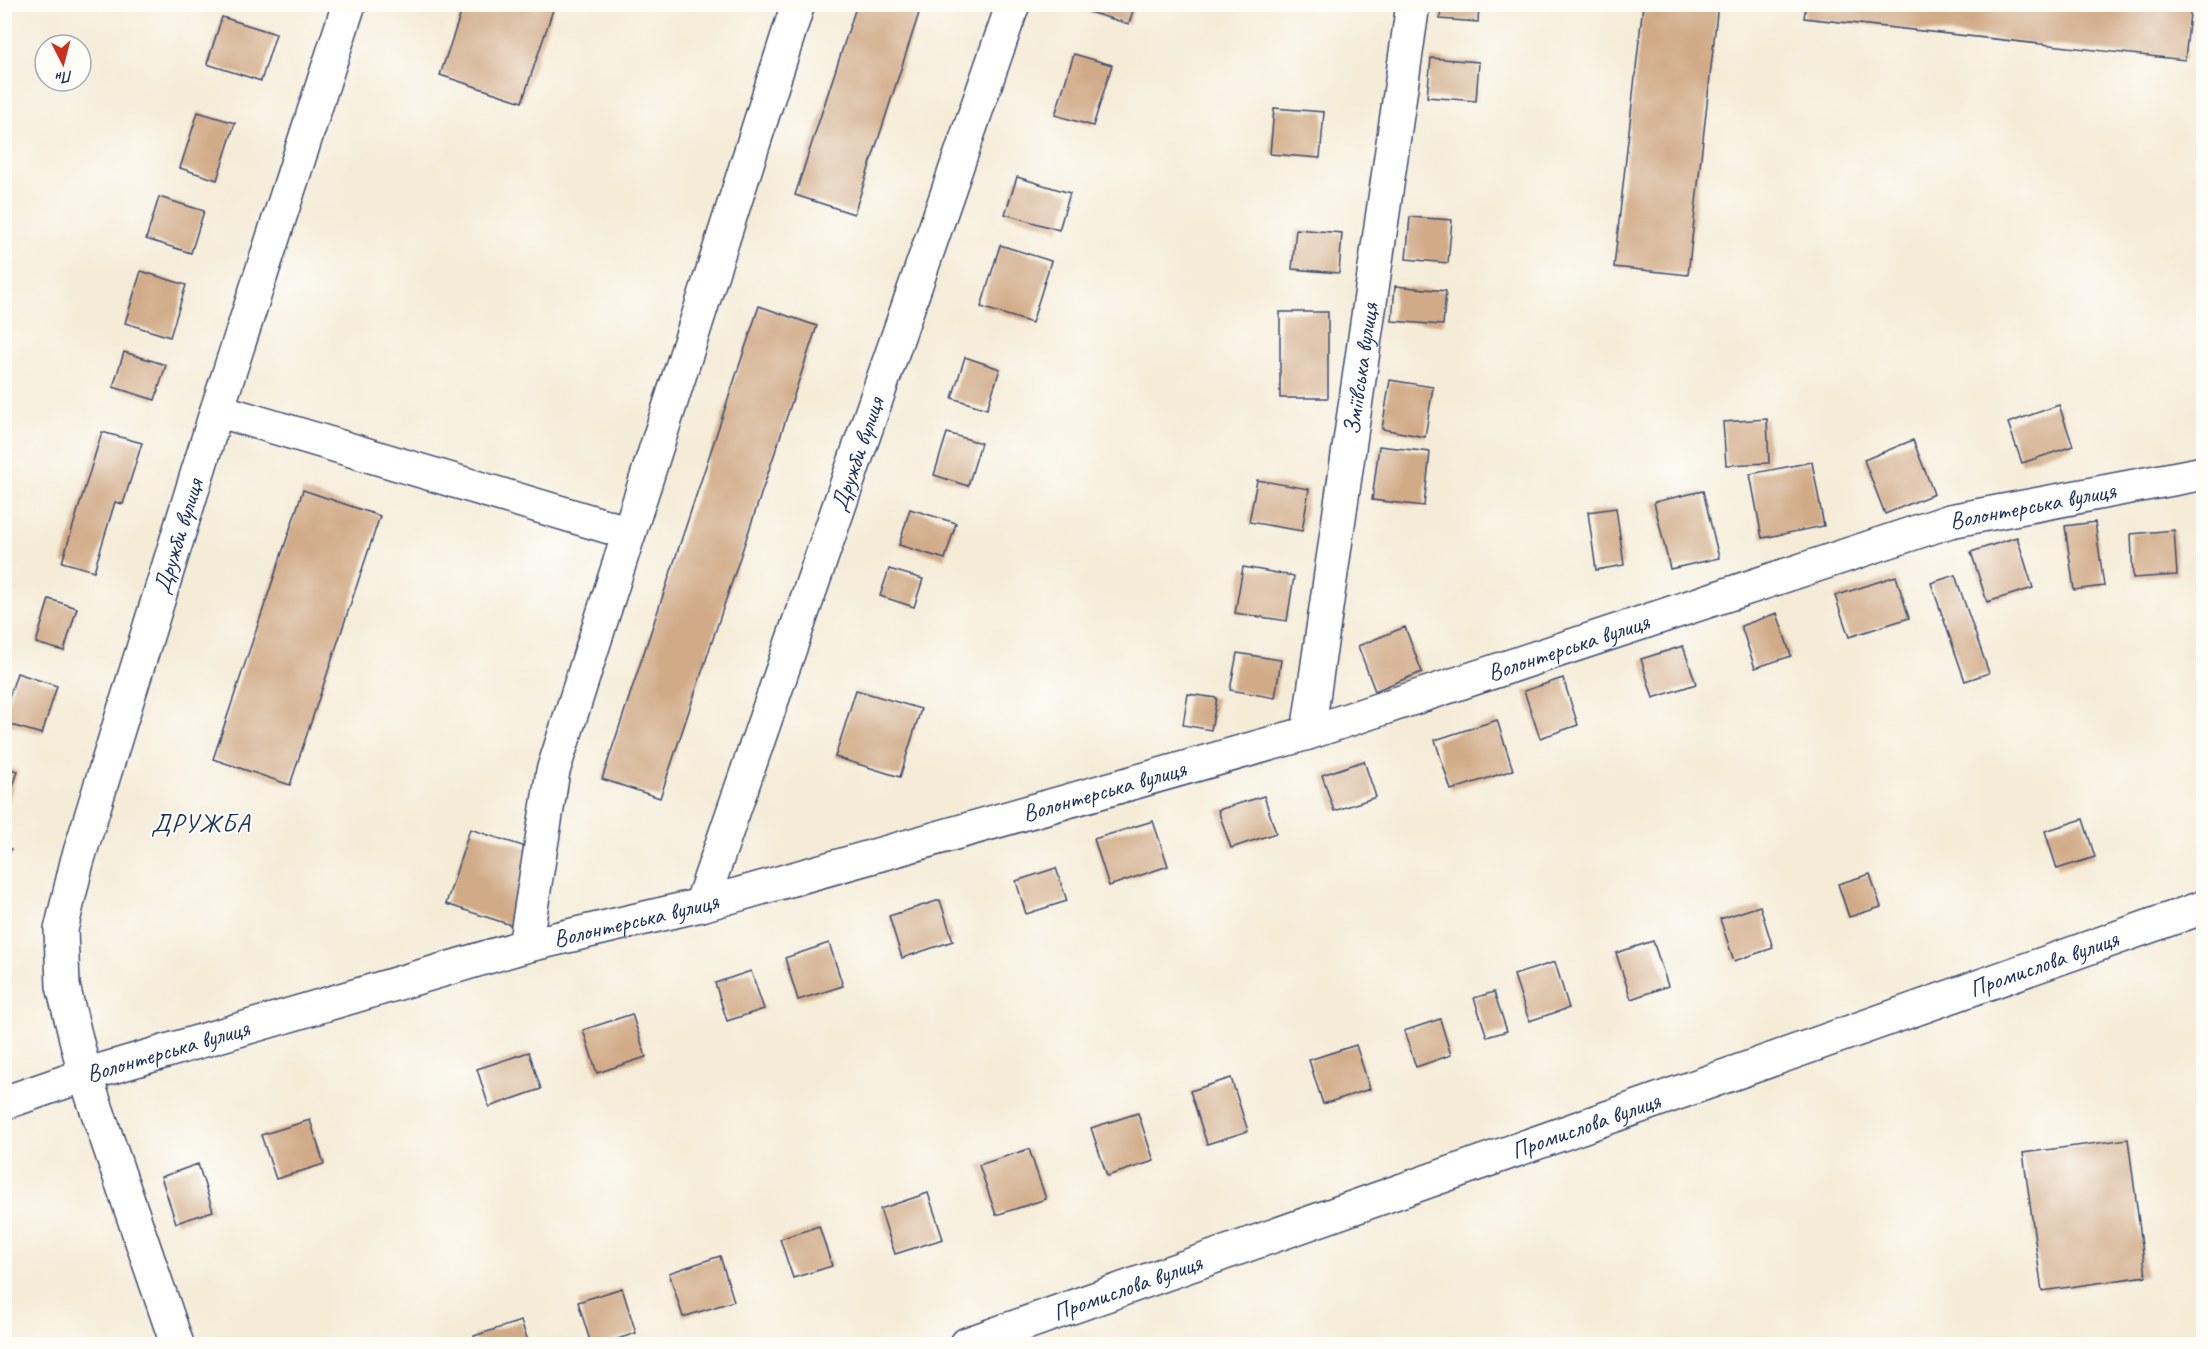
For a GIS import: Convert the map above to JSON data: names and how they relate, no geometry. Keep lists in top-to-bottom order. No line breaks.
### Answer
{"streets":{"street":["Зміївська вулиця","Дружби вулиця","Волонтерська вулиця","Промислова вулиця"]},"crossings":[["Зміївська вулиця","Волонтерська вулиця"],["Дружби вулиця","Волонтерська вулиця"]],"districts":["ДРУЖБА"],"north":"bottom"}
